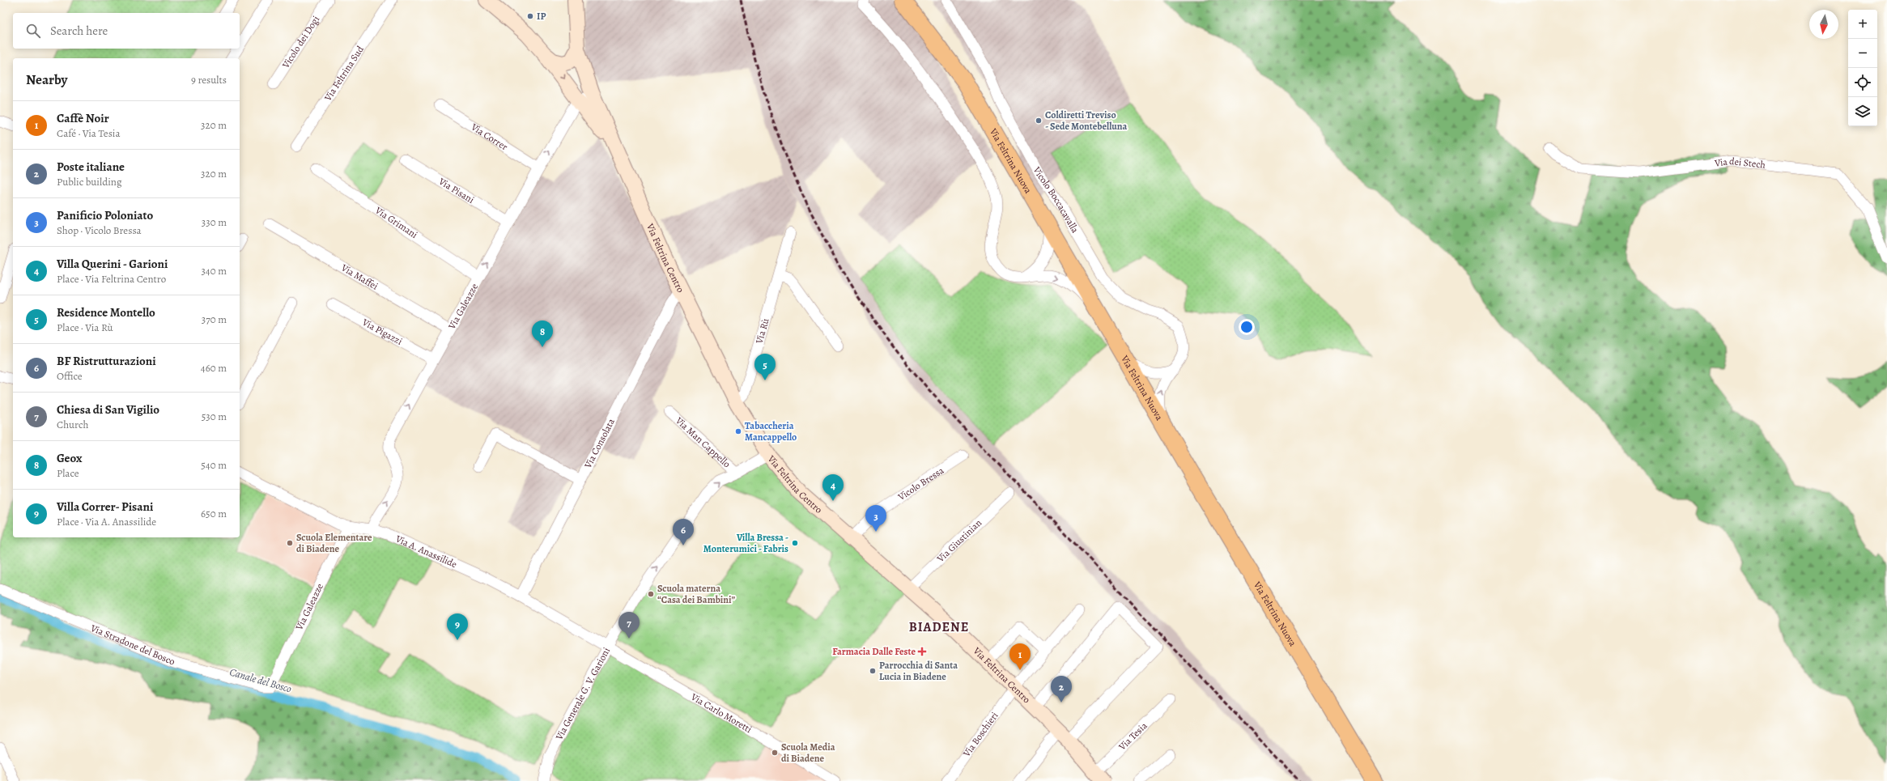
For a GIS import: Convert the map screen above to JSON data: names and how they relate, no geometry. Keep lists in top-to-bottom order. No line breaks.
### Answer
{"streets":{"main road":["Via Feltrina Nuova","Via Feltrina Centro"],"street":["Vicolo dei Dogi","Via Feltrina Sud","Via Correr","Via dei Stech","Via Pisani","Vicolo Boccacavalla","Via Grimani","Via Maffei","Via Galeazze","Via Rù","Via Pigazzi","Via Man Cappello","Via Consolata","Vicolo Bressa","Via Giustinian","Via A. Anassilide","Via Stradone del Bosco","Via Generale G. V. Garioni","Via Carlo Moretti","Via Boschieri","Via Tesia"]},"crossings":[["Via Correr","Via Galeazze"],["Via Feltrina Nuova","Vicolo Boccacavalla"],["Via Pisani","Via Galeazze"],["Via Grimani","Via Galeazze"],["Via Feltrina Centro","Via Galeazze"],["Via Feltrina Centro","Via Rù"],["Via Feltrina Centro","Via Consolata"],["Via Feltrina Centro","Vicolo Bressa"],["Via Feltrina Centro","Via Giustinian"],["Via Feltrina Centro","Via Generale G. V. Garioni"],["Via Feltrina Centro","Via Boschieri"],["Via Feltrina Centro","Via Tesia"],["Via Maffei","Via Galeazze"],["Via Galeazze","Via Pigazzi"],["Via Galeazze","Via A. Anassilide"],["Via Galeazze","Via Stradone del Bosco"],["Via Man Cappello","Via Generale G. V. Garioni"],["Via Consolata","Via A. Anassilide"],["Via A. Anassilide","Via Generale G. V. Garioni"],["Via A. Anassilide","Via Carlo Moretti"],["Via Generale G. V. Garioni","Via Carlo Moretti"]],"one_way":["Via Galeazze","Via Generale G. V. Garioni"],"districts":["BIADENE"],"water":["Canale del Bosco"],"places":{"other":["IP","Coldiretti Treviso - Sede Montebelluna","Tabaccheria Mancappello","Scuola Elementare di Biadene","Villa Bressa - Monterumici - Fabris","Scuola materna “Casa dei Bambini”","Parrocchia di Santa Lucia in Biadene","Scuola Media di Biadene"],"health":["Farmacia Dalle Feste"]},"north":"bottom","page":{"map_buttons":["+","−"],"search":"Search here","heading":["Nearby","9 results"],"list":[{"mark":"1","name":"Caffè Noir","note":"Café · Via Tesia","value":"320 m"},{"mark":"2","name":"Poste italiane","note":"Public building","value":"320 m"},{"mark":"3","name":"Panificio Poloniato","note":"Shop · Vicolo Bressa","value":"330 m"},{"mark":"4","name":"Villa Querini - Garioni","note":"Place · Via Feltrina Centro","value":"340 m"},{"mark":"5","name":"Residence Montello","note":"Place · Via Rù","value":"370 m"},{"mark":"6","name":"BF Ristrutturazioni","note":"Office","value":"460 m"},{"mark":"7","name":"Chiesa di San Vigilio","note":"Church","value":"530 m"},{"mark":"8","name":"Geox","note":"Place","value":"540 m"},{"mark":"9","name":"Villa Correr- Pisani","note":"Place · Via A. Anassilide","value":"650 m"}],"pins":["8","5","4","3","6","7","9","1","2"]}}
